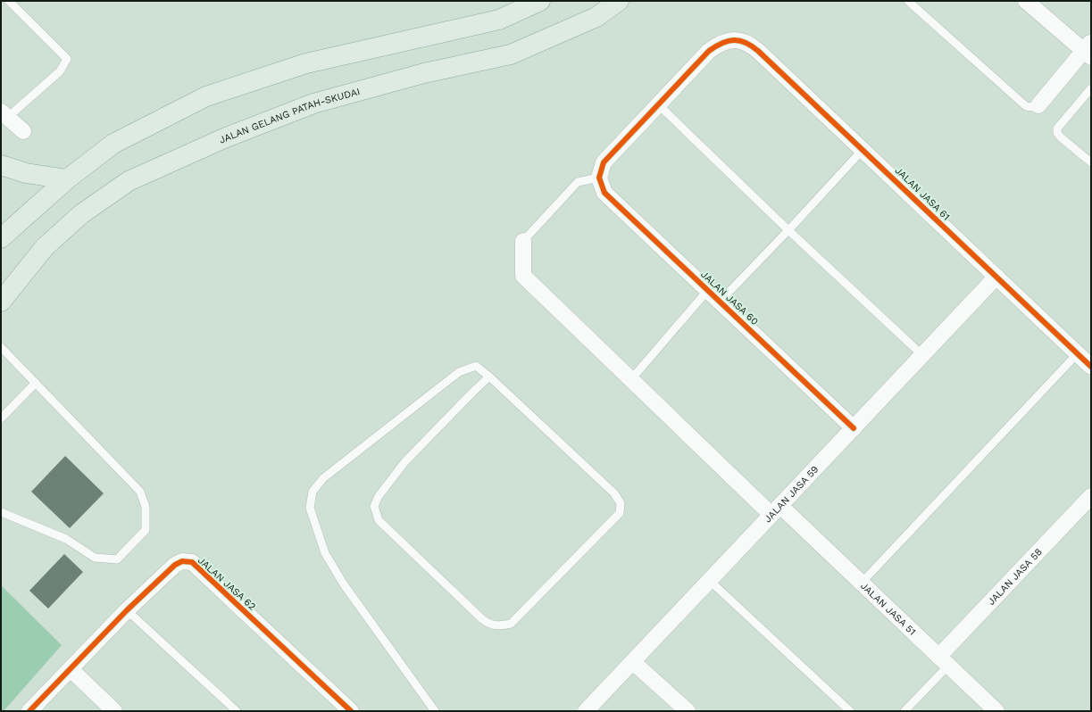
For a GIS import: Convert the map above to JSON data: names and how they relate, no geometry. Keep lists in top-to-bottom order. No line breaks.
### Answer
{"streets":{"main road":["JALAN GELANG PATAH-SKUDAI"],"street":["JALAN JASA 61","JALAN JASA 60","JALAN JASA 59","JALAN JASA 58","JALAN JASA 62","JALAN JASA 51"]},"crossings":[["JALAN JASA 61","JALAN JASA 59"],["JALAN JASA 60","JALAN JASA 59"],["JALAN JASA 59","JALAN JASA 51"],["JALAN JASA 58","JALAN JASA 51"]]}
